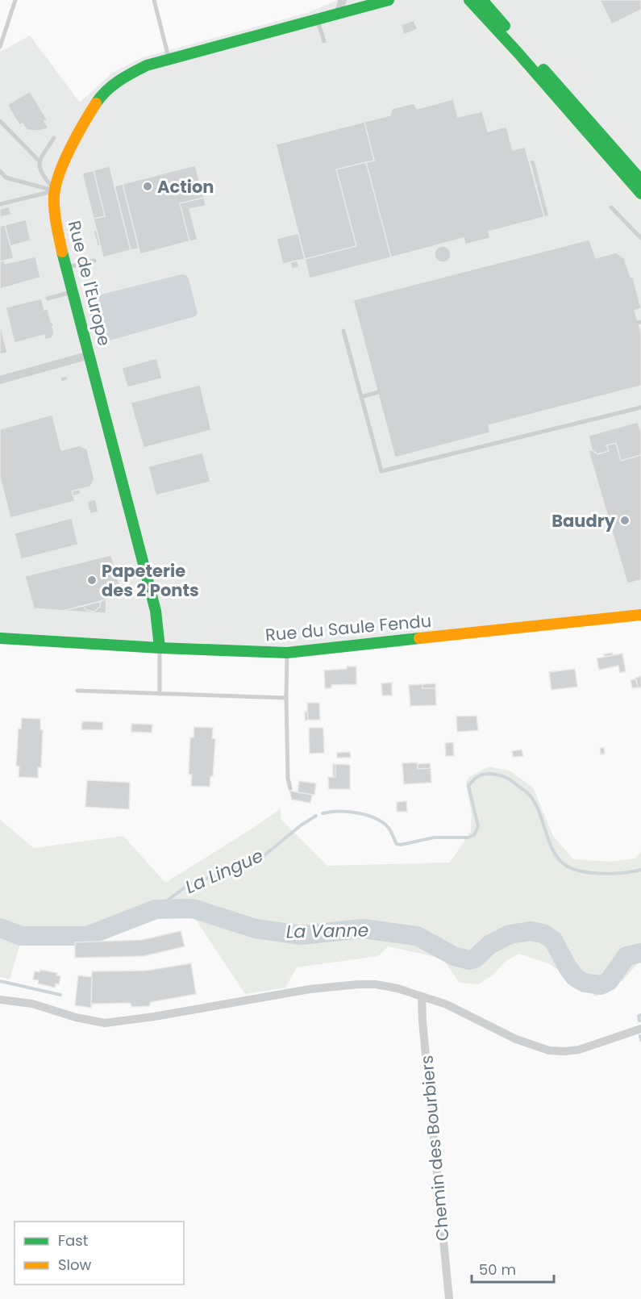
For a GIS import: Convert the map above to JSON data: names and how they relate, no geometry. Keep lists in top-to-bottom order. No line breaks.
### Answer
{"streets":{"street":["Rue de l'Europe","Rue du Saule Fendu","Chemin des Bourbiers"]},"crossings":[["Rue de l'Europe","Rue du Saule Fendu"]],"water":["La Lingue","La Vanne"],"places":["Action","Baudry","Papeterie des 2 Ponts"],"legend":["Fast","Slow"],"scale_bar":"50 m"}
